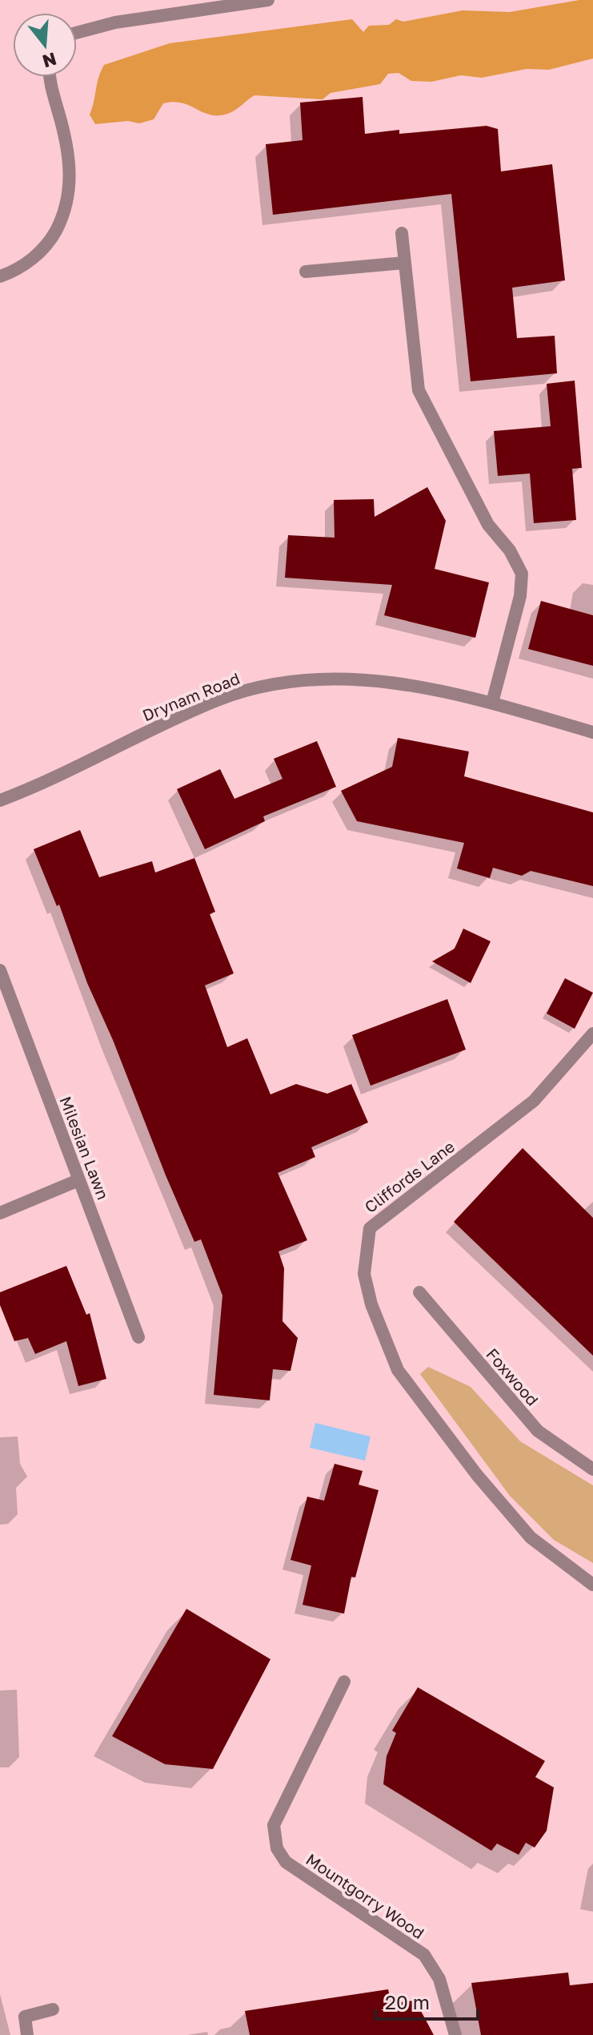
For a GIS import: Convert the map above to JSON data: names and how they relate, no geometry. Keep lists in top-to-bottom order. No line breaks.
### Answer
{"streets":{"street":["Drynam Road","Milesian Lawn","Cliffords Lane","Foxwood","Mountgorry Wood"]},"scale_bar":"20 m","north":"bottom"}
